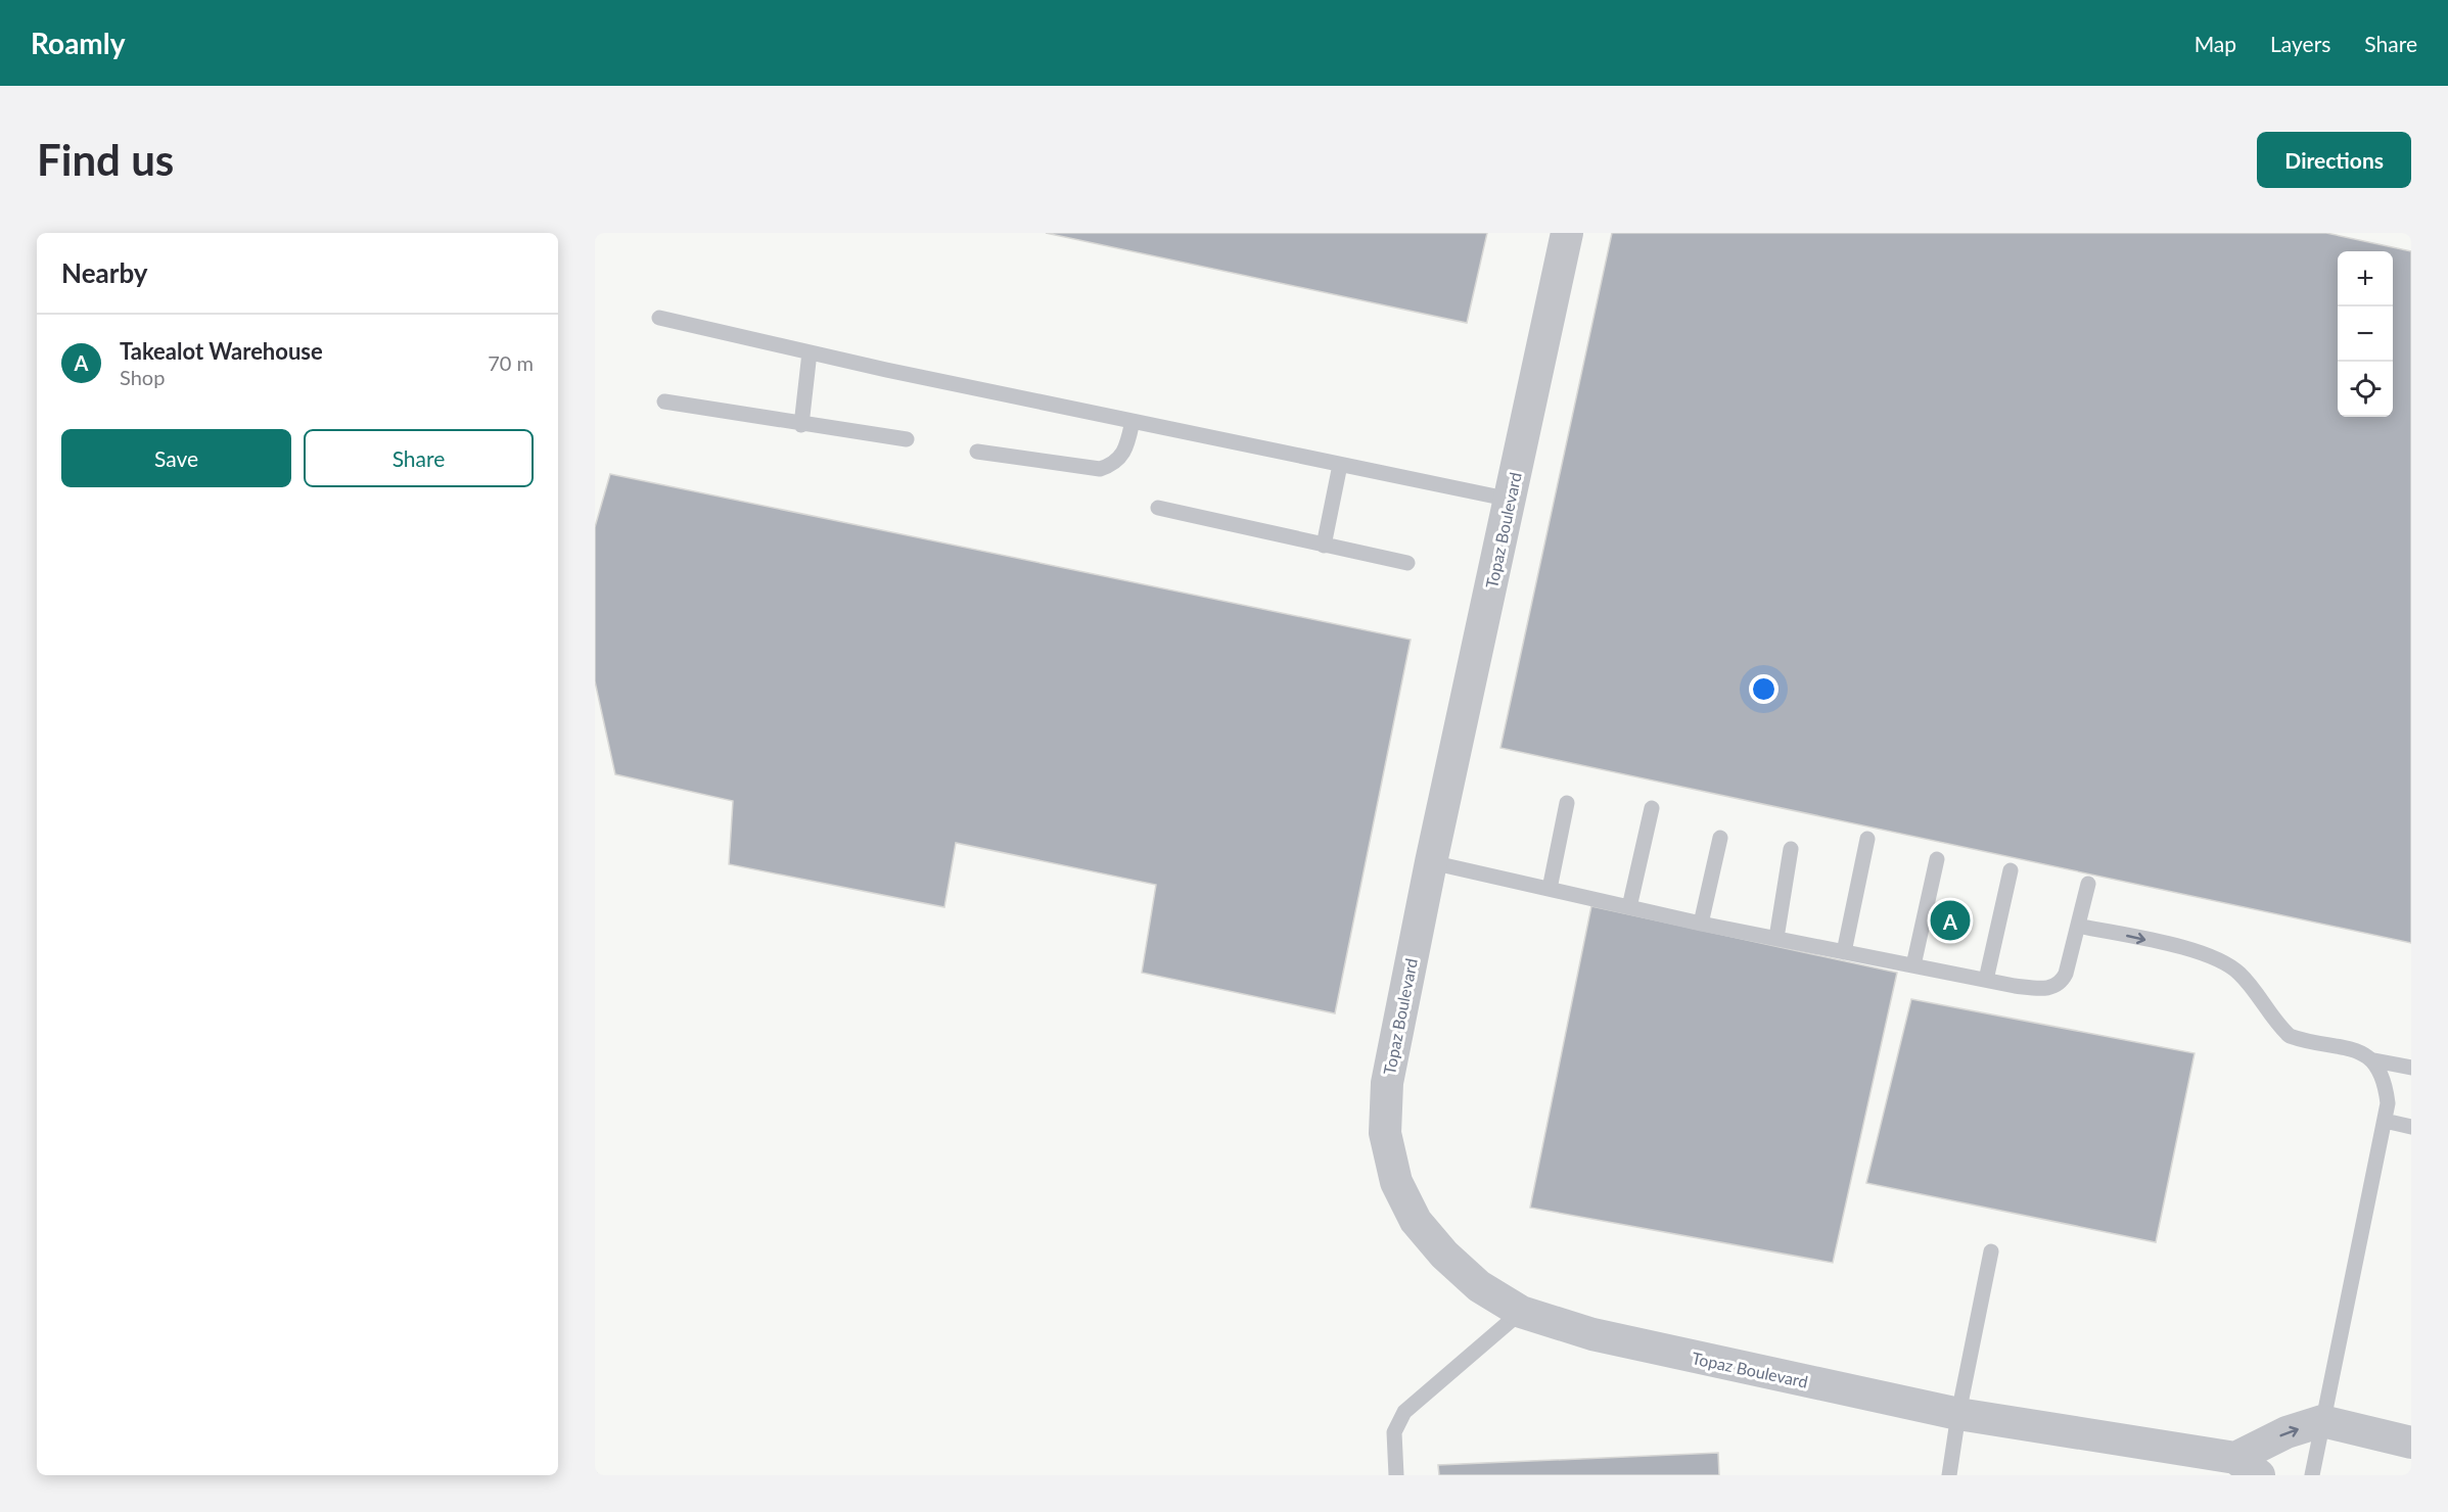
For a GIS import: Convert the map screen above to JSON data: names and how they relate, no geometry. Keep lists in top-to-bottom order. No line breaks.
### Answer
{"streets":{"street":["Topaz Boulevard"]},"page":{"header":"Roamly","nav":["Map","Layers","Share"],"buttons":["Directions",["Save","Share"]],"title":"Find us","heading":"Nearby","map_buttons":["+","−"],"list":[{"mark":"A","name":"Takealot Warehouse","note":"Shop","value":"70 m"}],"pins":"A"}}
